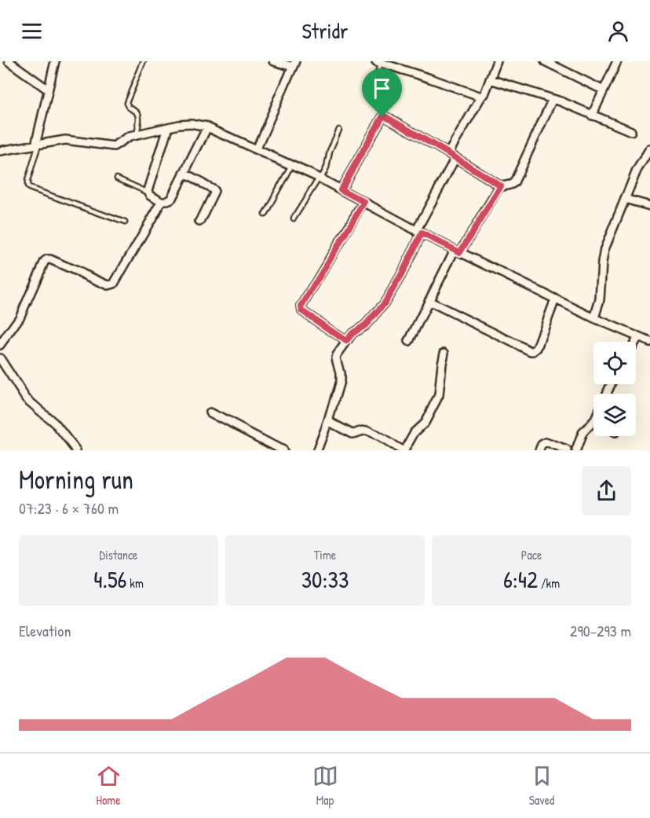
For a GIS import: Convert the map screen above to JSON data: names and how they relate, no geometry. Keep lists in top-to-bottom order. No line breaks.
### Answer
{"page":{"header":"Stridr","heading":["Morning run","07:23 · 6 × 760 m"],"stats":[["Distance","4.56 km"],["Time","30:33"],["Pace","6:42 /km"]],"chart":["Elevation","290–293 m"],"tabs":["Home","Map","Saved"]}}
